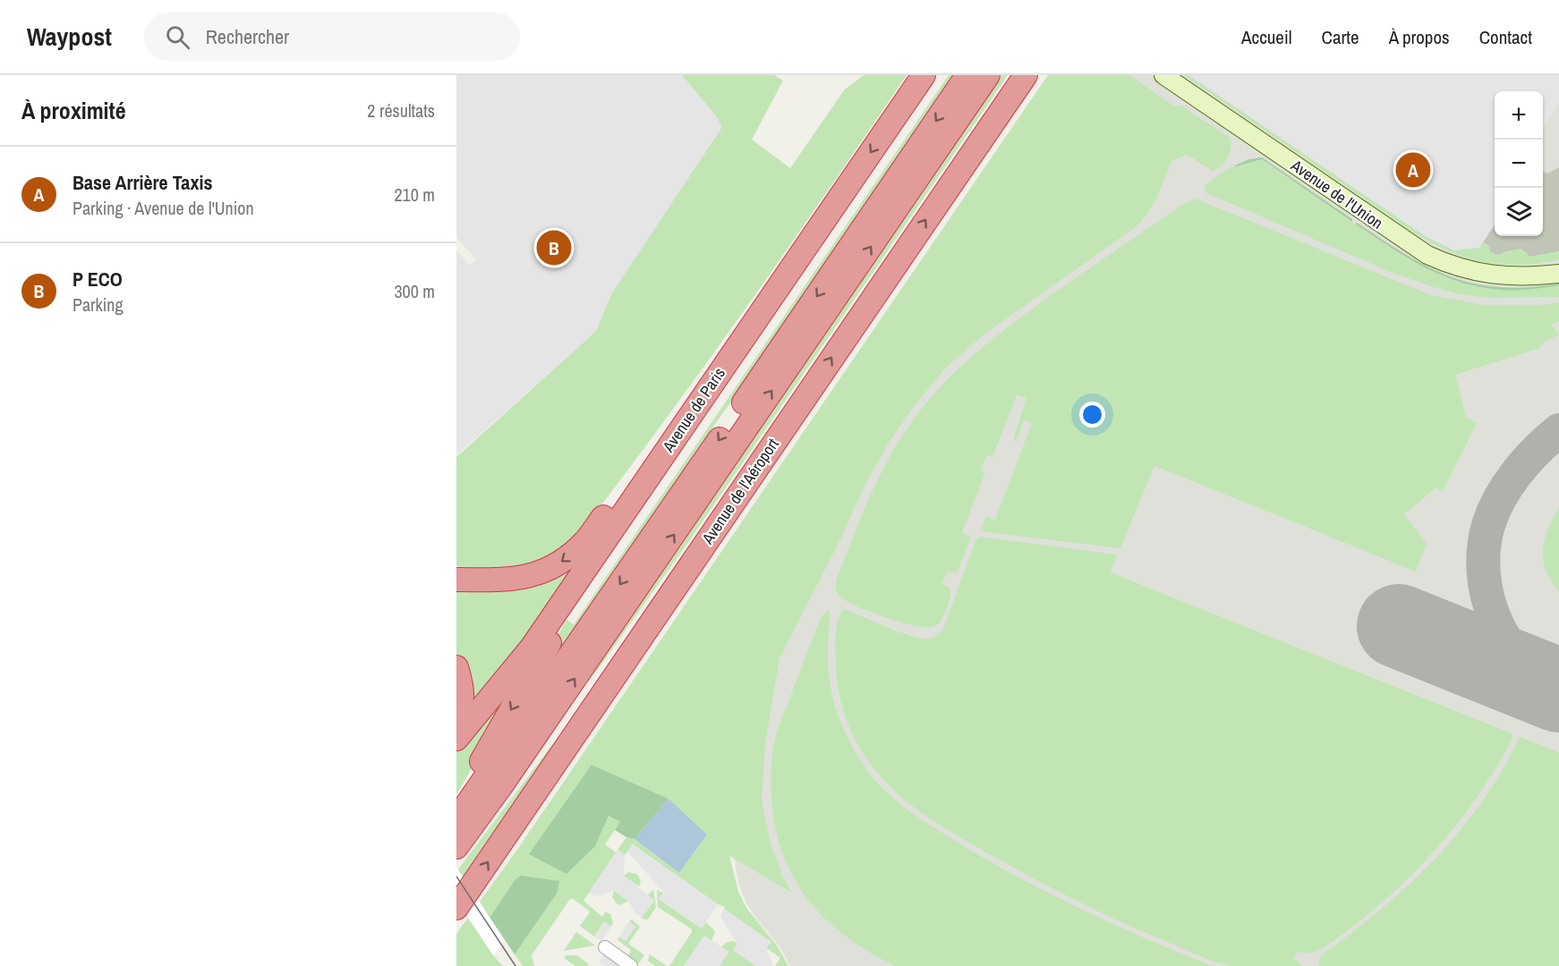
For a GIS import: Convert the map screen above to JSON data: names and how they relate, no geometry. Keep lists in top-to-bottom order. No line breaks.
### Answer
{"streets":{"highway":["Avenue de Paris","Avenue de l'Aéroport"],"street":["Avenue de l'Union"]},"page":{"header":"Waypost","search":"Rechercher","nav":["Accueil","Carte","À propos","Contact"],"heading":["À proximité","2 résultats"],"map_buttons":["+","−"],"list":[{"mark":"A","name":"Base Arrière Taxis","note":"Parking · Avenue de l'Union","value":"210 m"},{"mark":"B","name":"P ECO","note":"Parking","value":"300 m"}],"pins":["A","B"]}}
